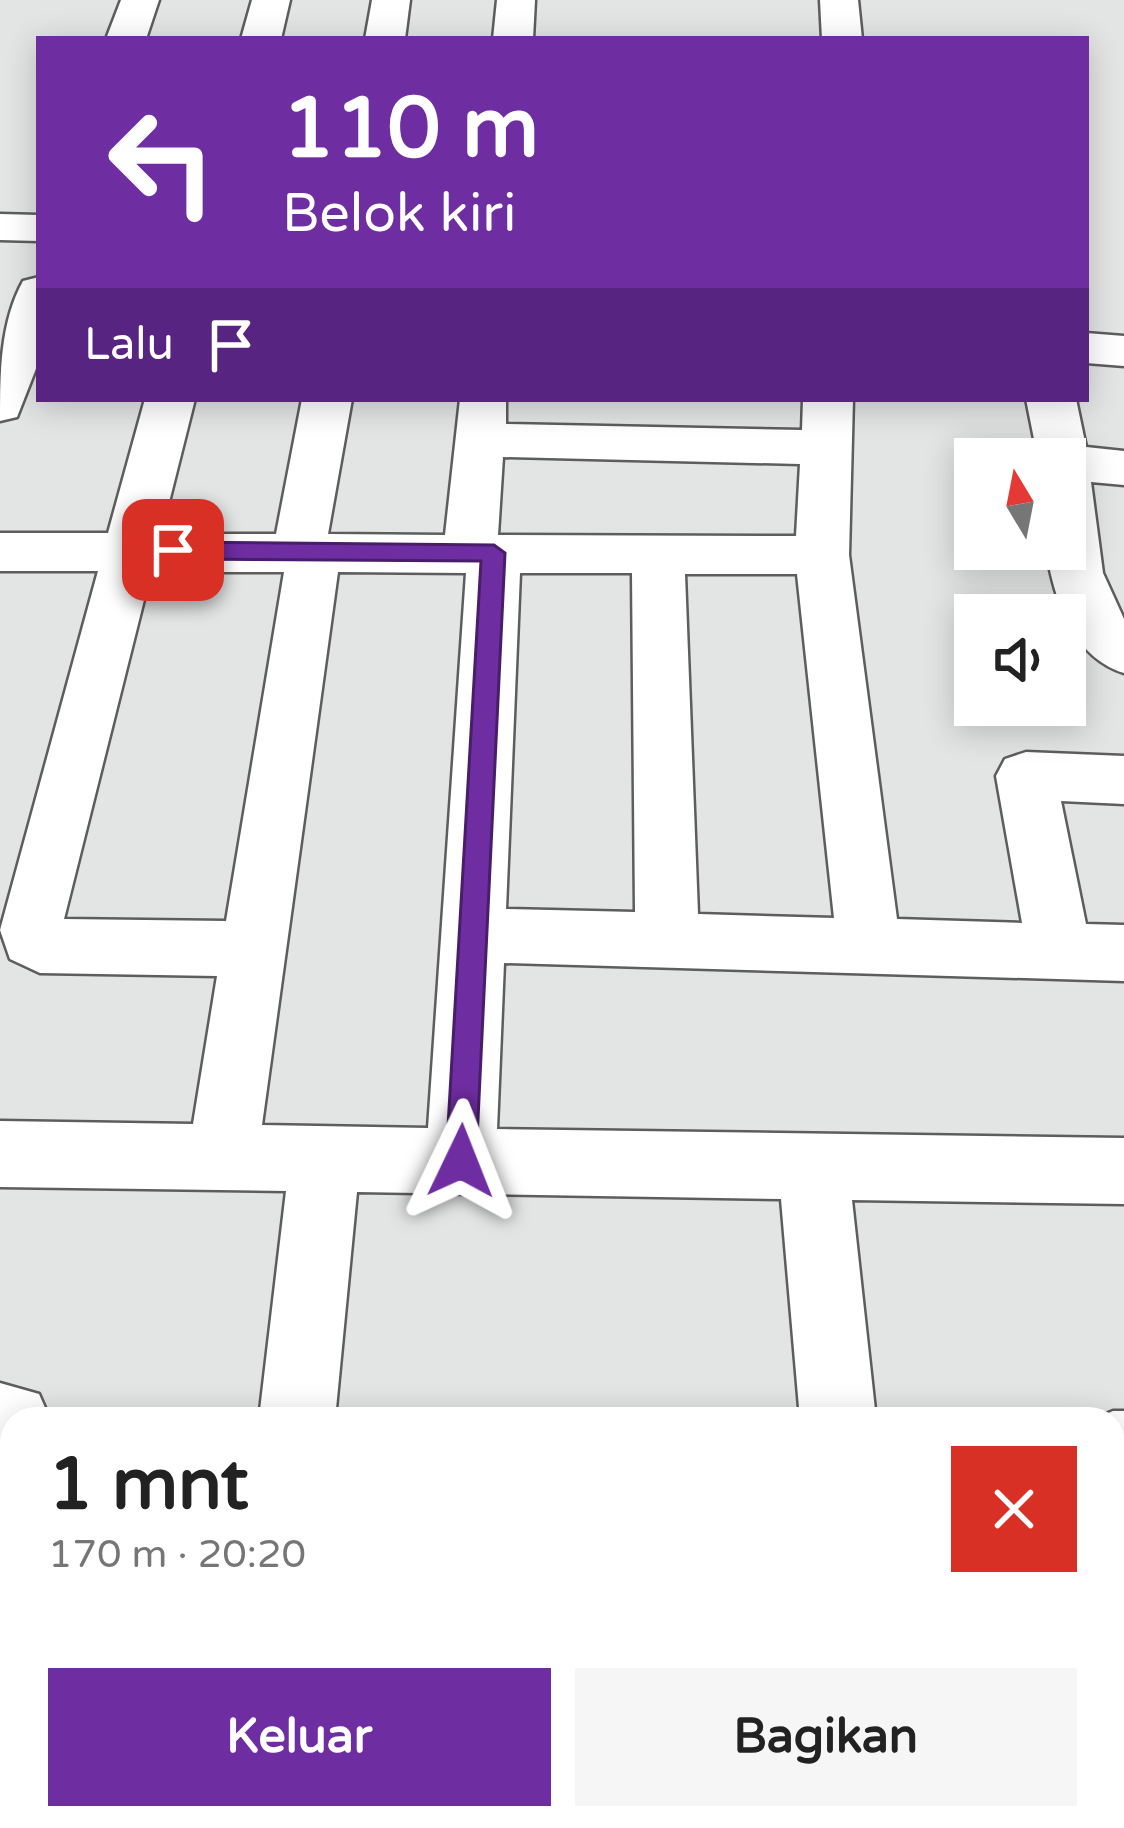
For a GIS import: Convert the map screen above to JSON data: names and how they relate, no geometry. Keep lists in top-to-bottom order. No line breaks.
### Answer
{"north":"top","page":{"turn":["110 m","Belok kiri"],"then":"Lalu","heading":["1 mnt","170 m · 20:20"],"buttons":["Keluar","Bagikan"]}}
